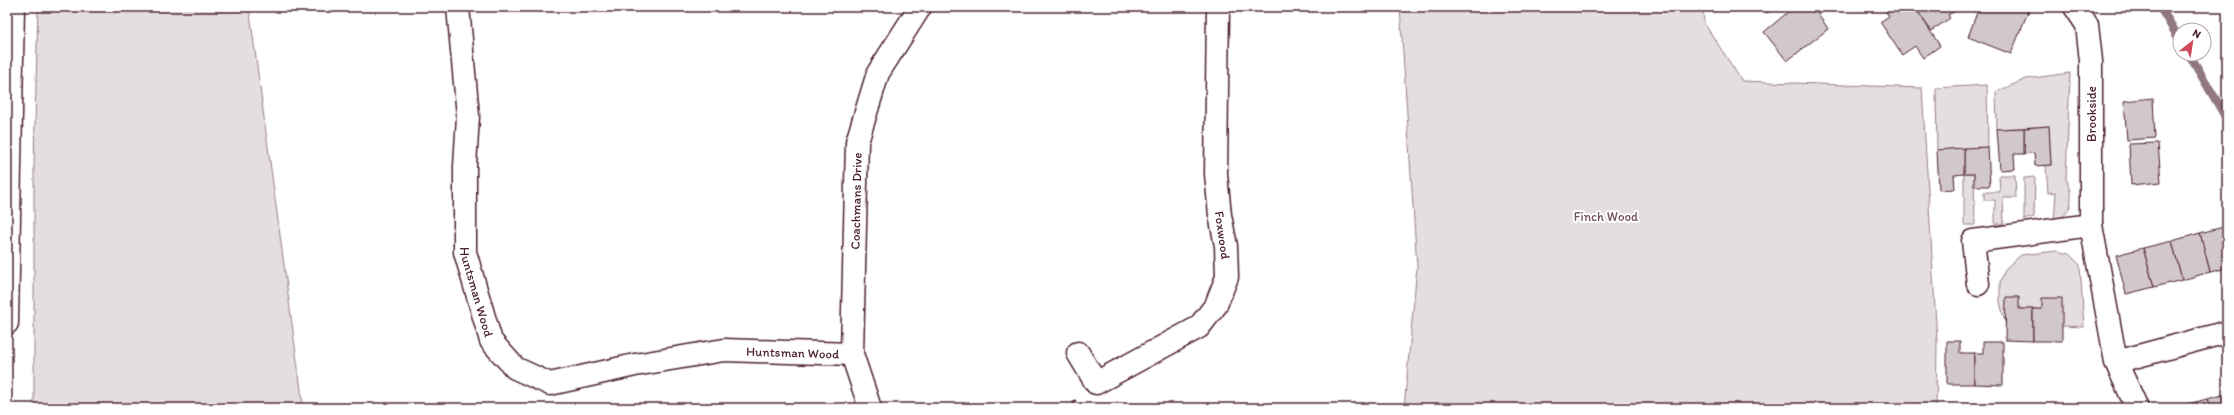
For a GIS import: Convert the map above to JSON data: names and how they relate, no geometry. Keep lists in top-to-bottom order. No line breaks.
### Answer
{"streets":{"street":["Brookside","Coachmans Drive","Foxwood","Huntsman Wood"]},"crossings":[["Coachmans Drive","Huntsman Wood"]],"parks":["Finch Wood"],"north":"top right"}
